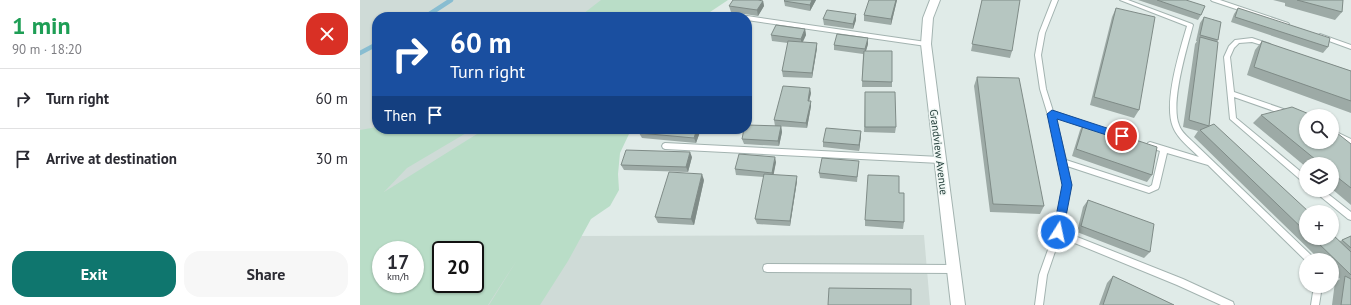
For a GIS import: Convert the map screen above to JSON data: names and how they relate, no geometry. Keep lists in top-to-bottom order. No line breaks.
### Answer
{"streets":{"street":["Grandview Avenue"]},"page":{"heading":["1 min","90 m · 18:20"],"turn":["60 m","Turn right"],"list":[{"name":"Turn right","value":"60 m"},{"name":"Arrive at destination","value":"30 m"}],"then":"Then","map_buttons":["+","−"],"speed":"17 km/h","limit":"20","buttons":["Exit","Share"]}}
